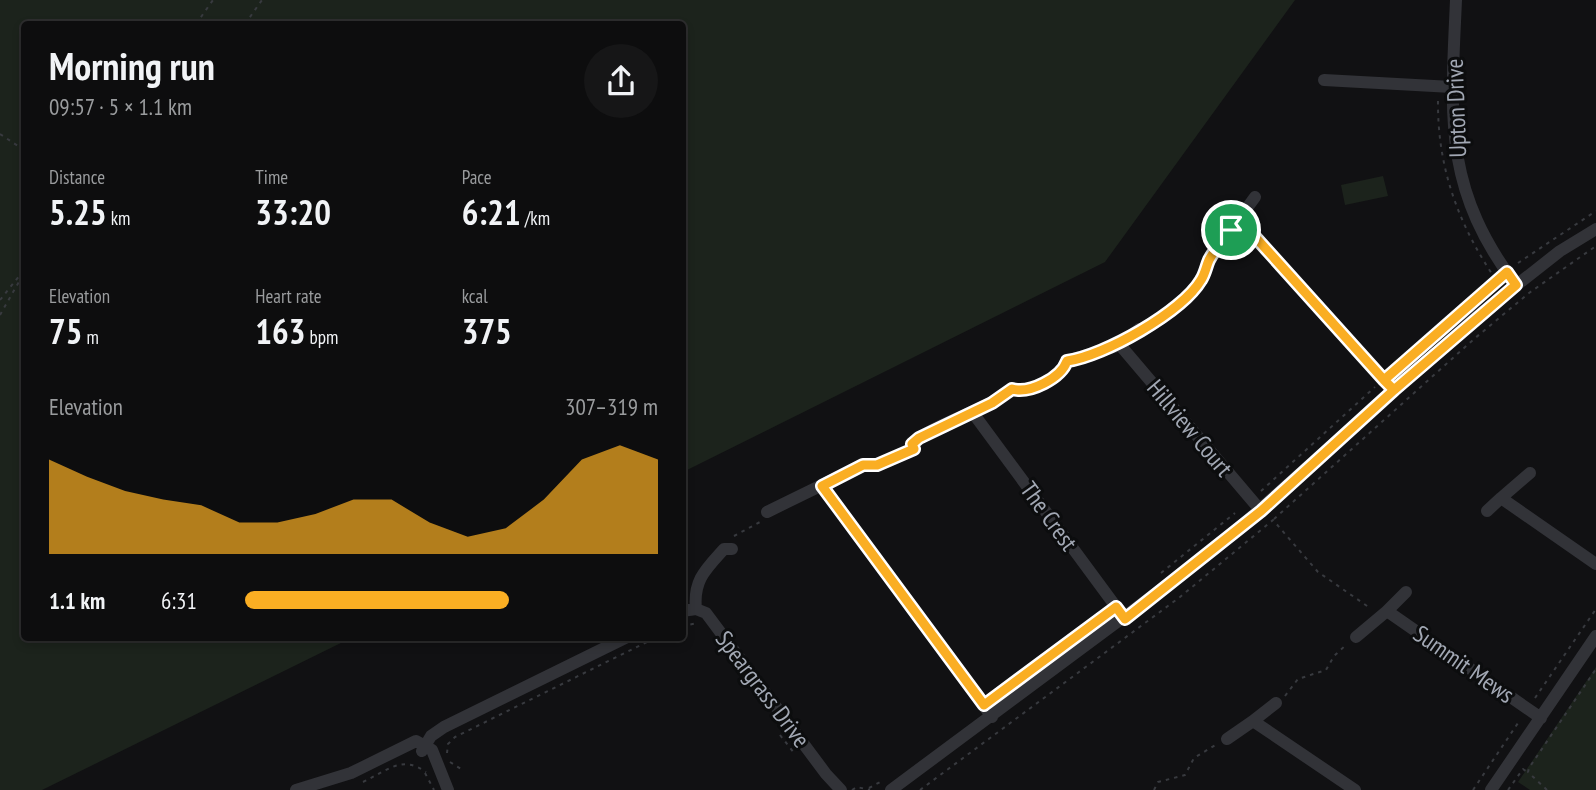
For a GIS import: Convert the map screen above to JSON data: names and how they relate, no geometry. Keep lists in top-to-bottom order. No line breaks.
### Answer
{"streets":{"street":["Upton Drive","Hillview Court","The Crest","Summit Mews","Speargrass Drive"]},"page":{"heading":["Morning run","09:57 · 5 × 1.1 km"],"stats":[["Distance","5.25 km"],["Time","33:20"],["Pace","6:21 /km"],["Elevation","75 m"],["Heart rate","163 bpm"],["kcal","375"]],"chart":["Elevation","307–319 m"],"list":[{"name":"1.1 km","note":"6:31"}]}}
